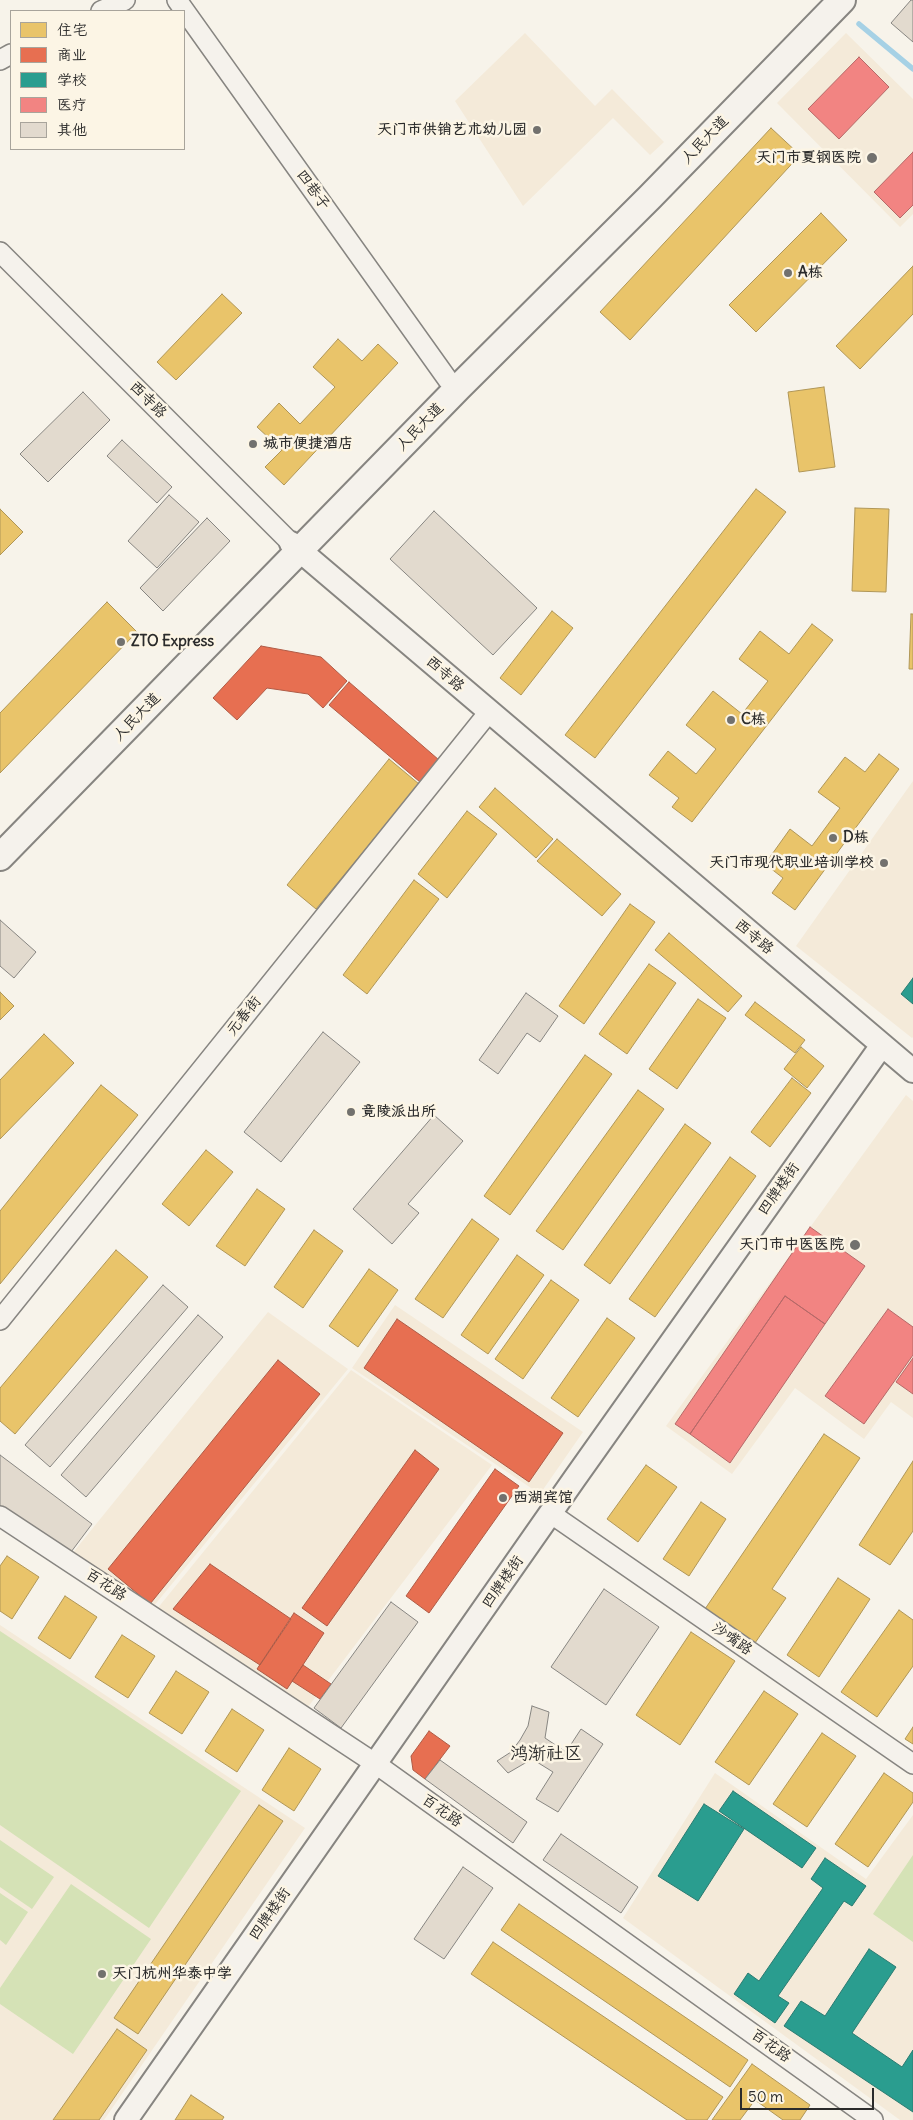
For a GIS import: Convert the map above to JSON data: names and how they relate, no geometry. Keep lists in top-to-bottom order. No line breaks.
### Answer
{"streets":{"main road":["人民大道"],"street":["四巷子","西寺路","元春街","四牌楼街","百花路","沙嘴路"]},"crossings":[["人民大道","四巷子"],["人民大道","西寺路"],["西寺路","元春街"],["西寺路","四牌楼街"],["四牌楼街","百花路"],["四牌楼街","沙嘴路"]],"districts":["鸿渐社区"],"places":["天门市供销艺术幼儿园","天门市夏钢医院","A栋","城市便捷酒店","ZTO Express","C栋","D栋","天门市现代职业培训学校","竟陵派出所","天门市中医医院","西湖宾馆","天门杭州华泰中学"],"legend":["住宅","商业","学校","医疗","其他"],"scale_bar":"50 m"}
